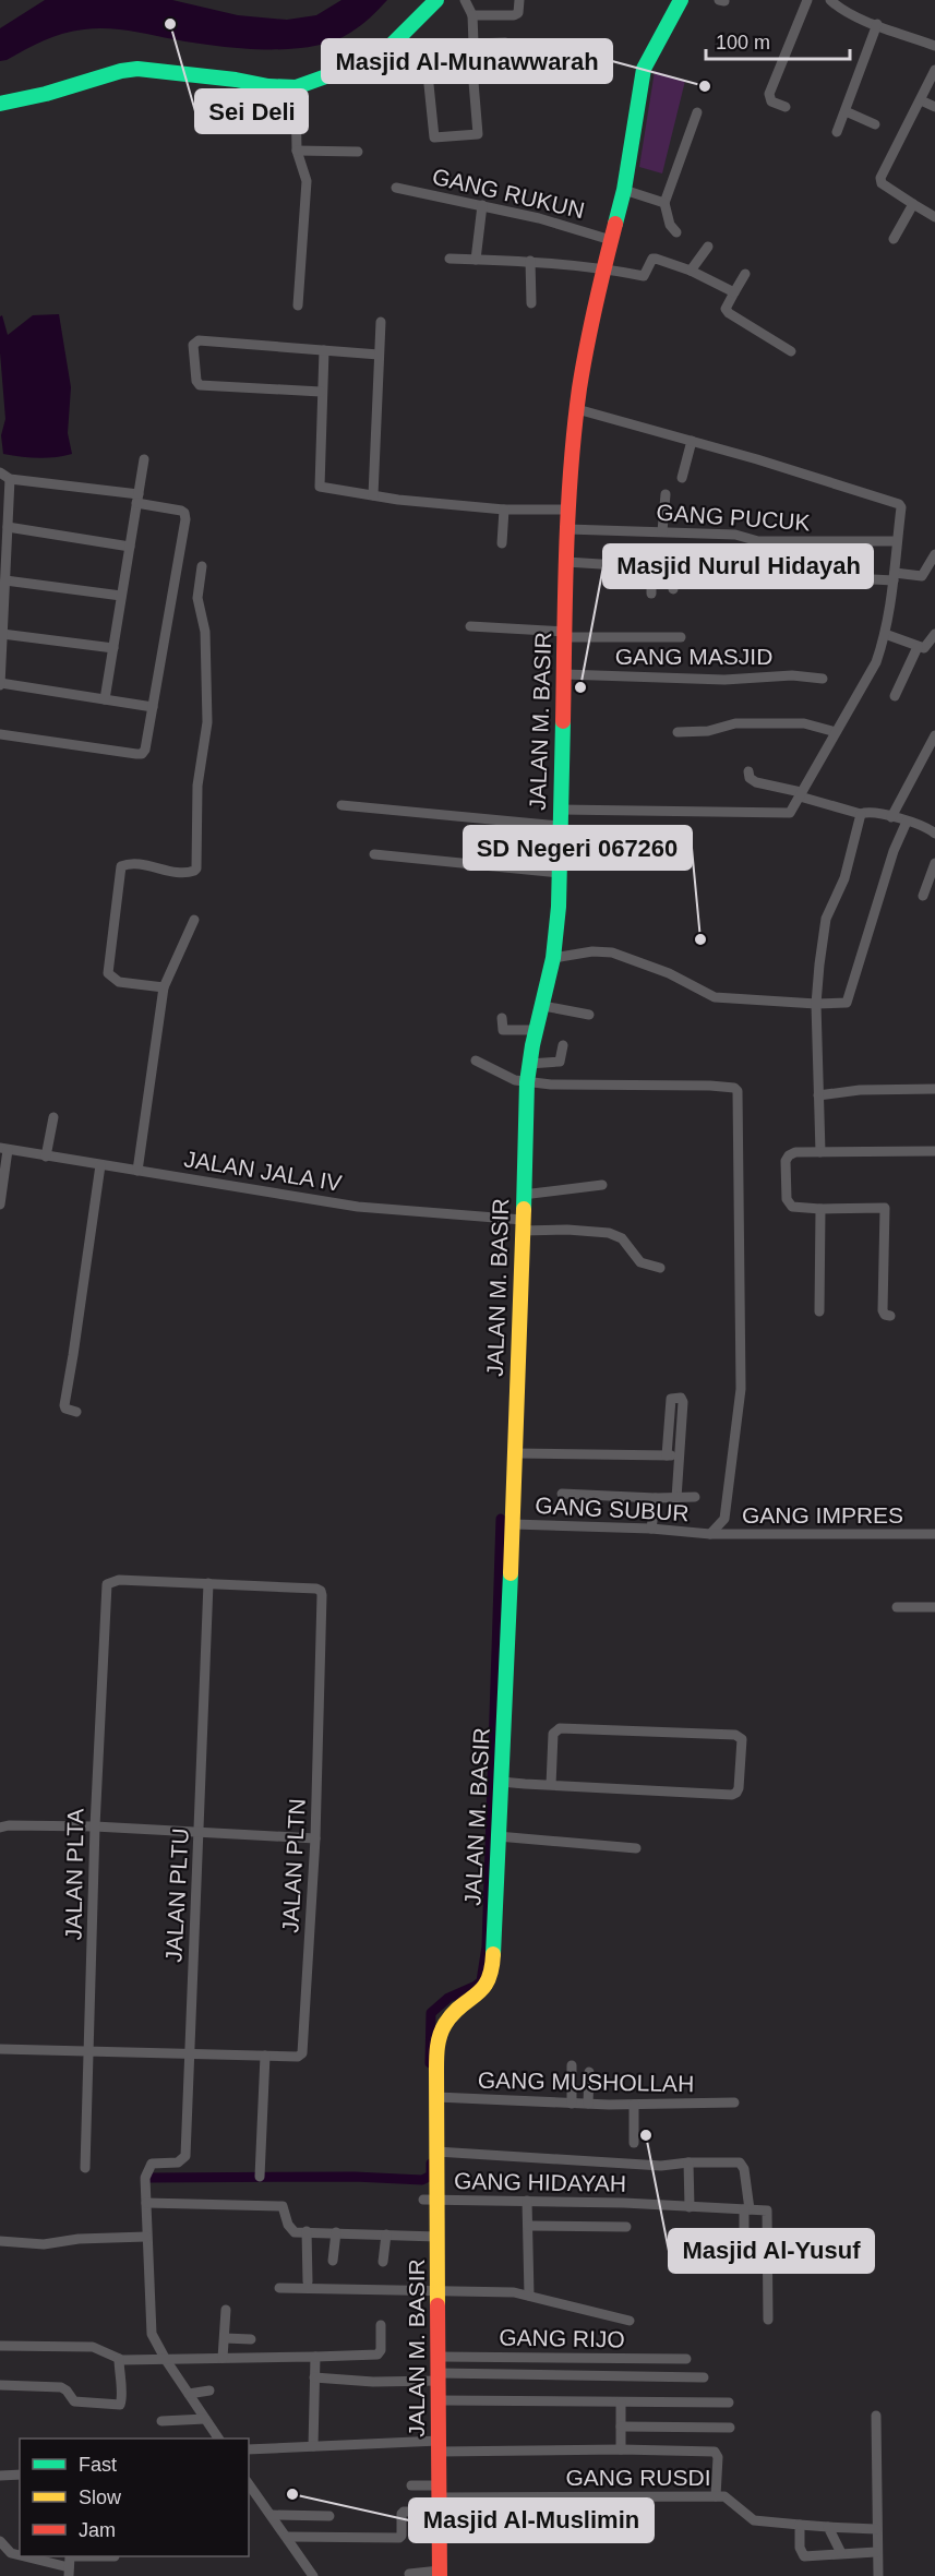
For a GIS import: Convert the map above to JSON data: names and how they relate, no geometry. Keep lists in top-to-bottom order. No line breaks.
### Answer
{"streets":{"main road":["JALAN M. BASIR"],"street":["GANG RUKUN","GANG PUCUK","GANG MASJID","JALAN JALA IV","GANG SUBUR","GANG IMPRES","JALAN PLTN","JALAN PLTA","JALAN PLTU","GANG MUSHOLLAH","GANG HIDAYAH","GANG RIJO","GANG RUSDI"]},"crossings":[["GANG RUKUN","JALAN M. BASIR"],["GANG PUCUK","JALAN M. BASIR"],["GANG MASJID","JALAN M. BASIR"],["JALAN M. BASIR","JALAN JALA IV"],["JALAN M. BASIR","GANG SUBUR"],["JALAN M. BASIR","GANG MUSHOLLAH"],["JALAN M. BASIR","GANG HIDAYAH"],["JALAN M. BASIR","GANG RIJO"],["JALAN M. BASIR","GANG RUSDI"],["GANG SUBUR","GANG IMPRES"],["JALAN PLTN","JALAN PLTA"],["JALAN PLTN","JALAN PLTU"]],"places":["Sei Deli","Masjid Al-Munawwarah","Masjid Nurul Hidayah","SD Negeri 067260","Masjid Al-Yusuf","Masjid Al-Muslimin"],"legend":["Fast","Slow","Jam"],"scale_bar":"100 m"}
